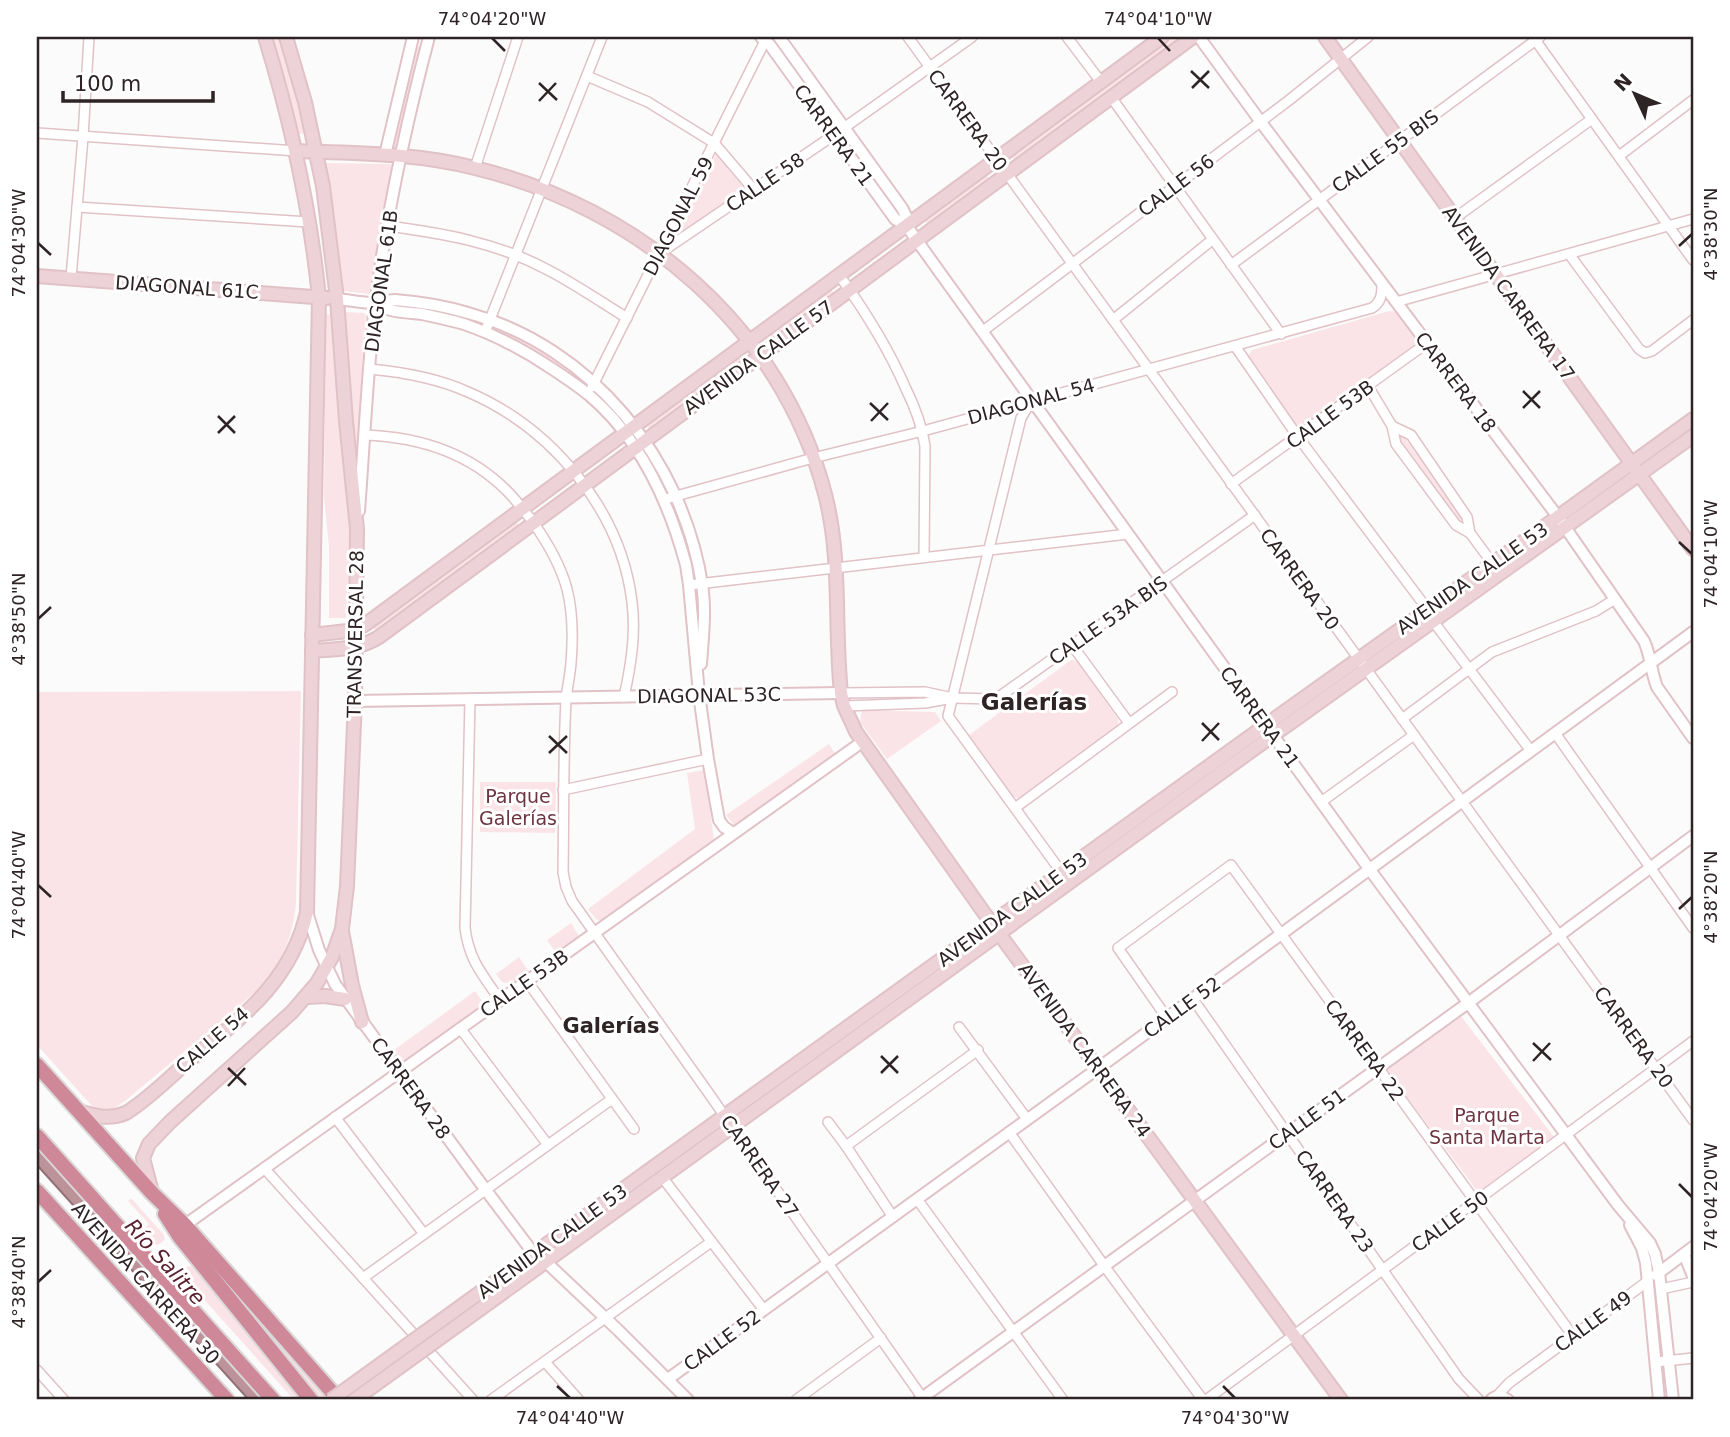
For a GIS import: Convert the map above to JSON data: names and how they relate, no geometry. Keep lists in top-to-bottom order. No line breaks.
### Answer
{"streets":{"highway":["AVENIDA CARRERA 30"],"main road":["DIAGONAL 61C","AVENIDA CARRERA 17","AVENIDA CALLE 57","AVENIDA CALLE 53","TRANSVERSAL 28","CALLE 54","AVENIDA CARRERA 24"],"street":["CARRERA 20","CARRERA 21","CALLE 55 BIS","CALLE 58","CALLE 56","DIAGONAL 59","DIAGONAL 61B","CARRERA 18","DIAGONAL 54","CALLE 53B","CALLE 53A BIS","DIAGONAL 53C","CALLE 52","CARRERA 22","CARRERA 28","CALLE 51","CARRERA 27","CARRERA 23","CALLE 50","CALLE 49"]},"crossings":[["CARRERA 20","CALLE 58"],["CARRERA 20","CALLE 56"],["CARRERA 20","AVENIDA CALLE 57"],["CARRERA 20","DIAGONAL 54"],["CARRERA 20","CALLE 53B"],["CARRERA 20","AVENIDA CALLE 53"],["CARRERA 20","CALLE 53A BIS"],["CARRERA 20","CALLE 52"],["CARRERA 20","CALLE 51"],["CARRERA 20","CALLE 50"],["CARRERA 21","CALLE 58"],["CARRERA 21","CALLE 56"],["CARRERA 21","DIAGONAL 59"],["CARRERA 21","AVENIDA CALLE 57"],["CARRERA 21","DIAGONAL 54"],["CARRERA 21","AVENIDA CALLE 53"],["CARRERA 21","CALLE 53A BIS"],["CARRERA 21","CALLE 52"],["CARRERA 21","CALLE 51"],["CARRERA 21","CALLE 50"],["CALLE 55 BIS","AVENIDA CARRERA 17"],["CALLE 55 BIS","CARRERA 18"],["CALLE 58","DIAGONAL 59"],["CALLE 56","AVENIDA CARRERA 17"],["CALLE 56","CARRERA 18"],["DIAGONAL 61B","TRANSVERSAL 28"],["DIAGONAL 61B","CARRERA 27"],["DIAGONAL 61C","TRANSVERSAL 28"],["AVENIDA CARRERA 17","AVENIDA CALLE 53"],["AVENIDA CALLE 57","TRANSVERSAL 28"],["AVENIDA CALLE 57","CARRERA 27"],["CARRERA 18","DIAGONAL 54"],["CARRERA 18","CALLE 53B"],["CARRERA 18","AVENIDA CALLE 53"],["CARRERA 18","CALLE 52"],["CALLE 53B","AVENIDA CARRERA 24"],["CALLE 53B","CARRERA 28"],["CALLE 53B","CARRERA 27"],["AVENIDA CALLE 53","AVENIDA CARRERA 24"],["AVENIDA CALLE 53","CARRERA 28"],["AVENIDA CALLE 53","CARRERA 27"],["CALLE 53A BIS","DIAGONAL 53C"],["TRANSVERSAL 28","DIAGONAL 53C"],["TRANSVERSAL 28","CALLE 54"],["TRANSVERSAL 28","CARRERA 28"],["DIAGONAL 53C","AVENIDA CARRERA 24"],["DIAGONAL 53C","CARRERA 27"],["CALLE 52","AVENIDA CARRERA 24"],["CALLE 52","CARRERA 22"],["CALLE 52","CARRERA 27"],["CALLE 52","CARRERA 23"],["CALLE 54","CARRERA 28"],["AVENIDA CARRERA 24","CALLE 51"],["AVENIDA CARRERA 24","CALLE 50"],["CARRERA 22","CALLE 51"],["CARRERA 22","CALLE 50"],["CARRERA 22","CALLE 49"],["CALLE 51","CARRERA 27"],["CALLE 51","CARRERA 23"],["CARRERA 23","CALLE 50"]],"districts":["Galerías","Galerías"],"water":["Río Salitre"],"parks":["Parque Galerías","Parque Santa Marta"],"scale_bar":"100 m","north":"top left","coordinates":["74°04'20\"W","74°04'10\"W","4°38'30\"N","74°04'30\"W","4°38'50\"N","74°04'40\"W","4°38'20\"N","4°38'40\"N"]}
